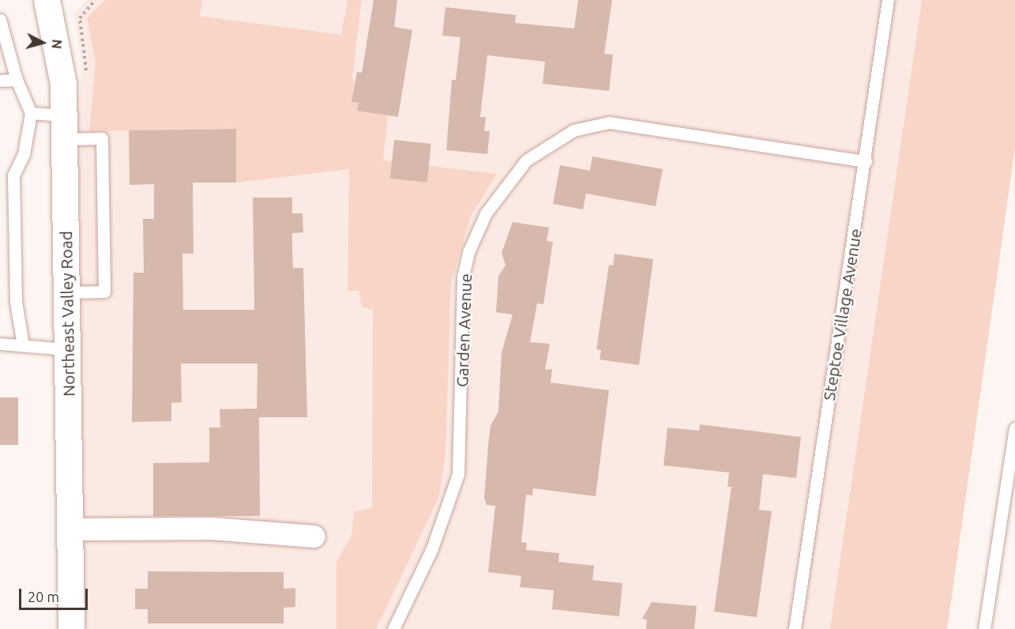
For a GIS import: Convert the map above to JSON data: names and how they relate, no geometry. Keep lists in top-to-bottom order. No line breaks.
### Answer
{"streets":{"street":["Northeast Valley Road"],"lane":["Steptoe Village Avenue","Garden Avenue"]},"crossings":[["Steptoe Village Avenue","Garden Avenue"]],"scale_bar":"20 m","north":"right"}
